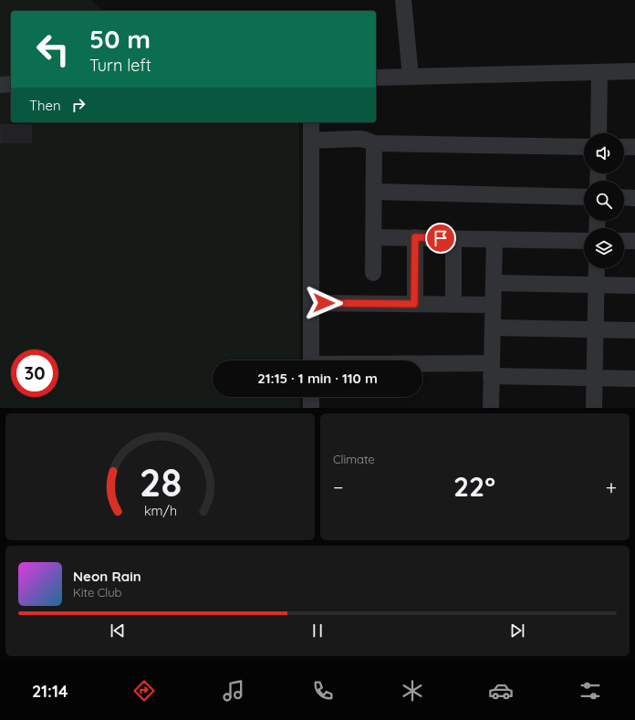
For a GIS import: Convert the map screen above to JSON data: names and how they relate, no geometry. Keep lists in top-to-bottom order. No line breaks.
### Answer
{"page":{"turn":["50 m","Turn left"],"then":"Then","limit":"30","trip":"21:15 · 1 min · 110 m","tile":"Climate","heat":["−","22°","+"],"song":["Neon Rain","Kite Club"],"tabs":"21:14","gauge":["28","km/h"]}}
